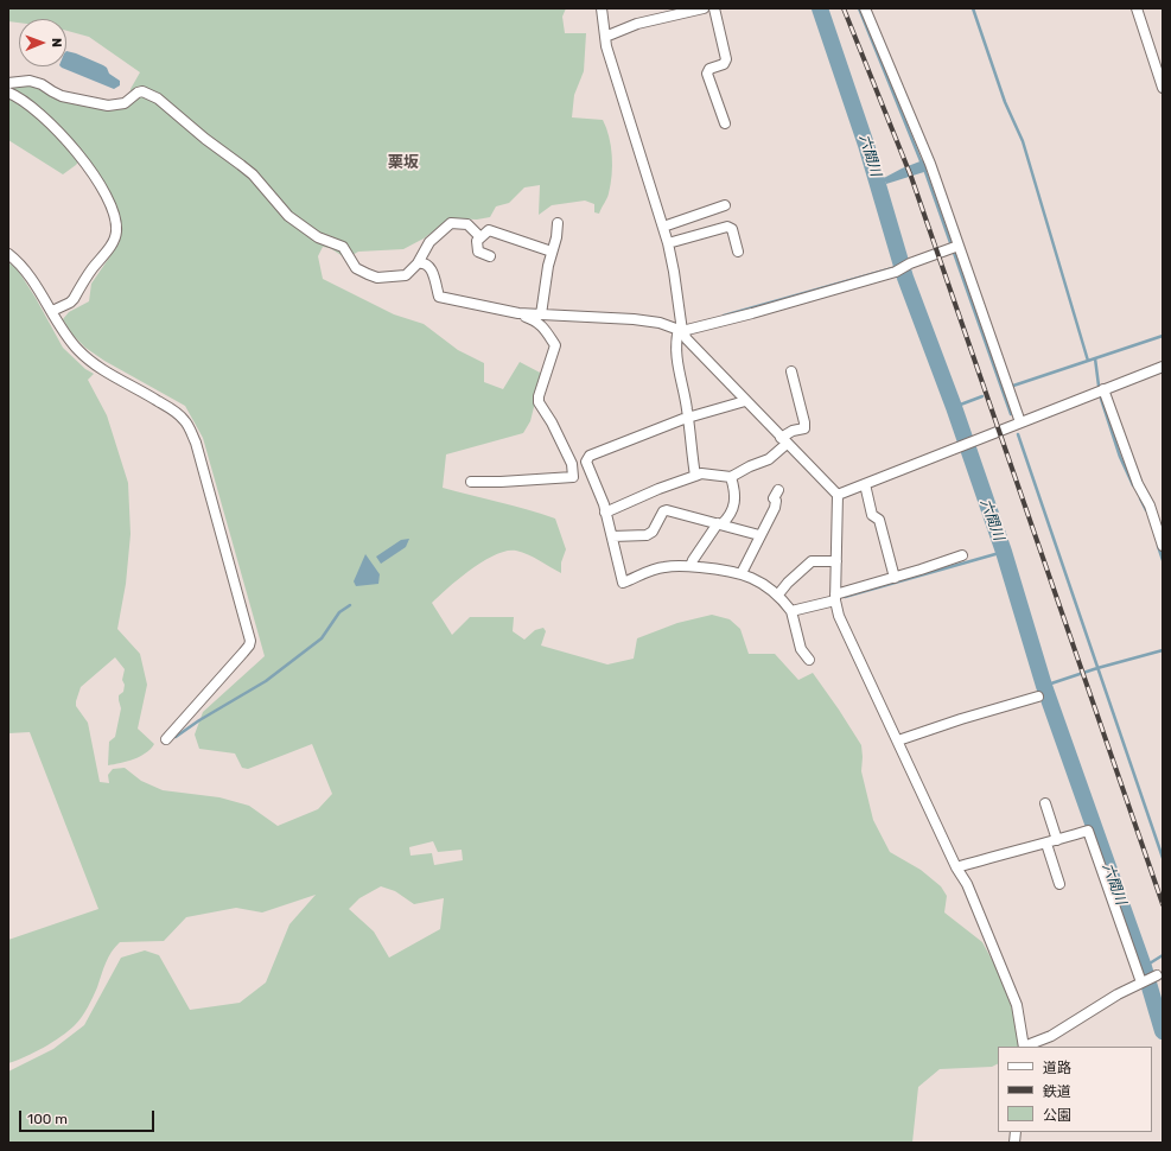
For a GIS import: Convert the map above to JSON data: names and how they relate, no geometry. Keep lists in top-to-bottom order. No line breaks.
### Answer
{"districts":["栗坂"],"water":["六間川"],"legend":["道路","鉄道","公園"],"scale_bar":"100 m","north":"right"}
